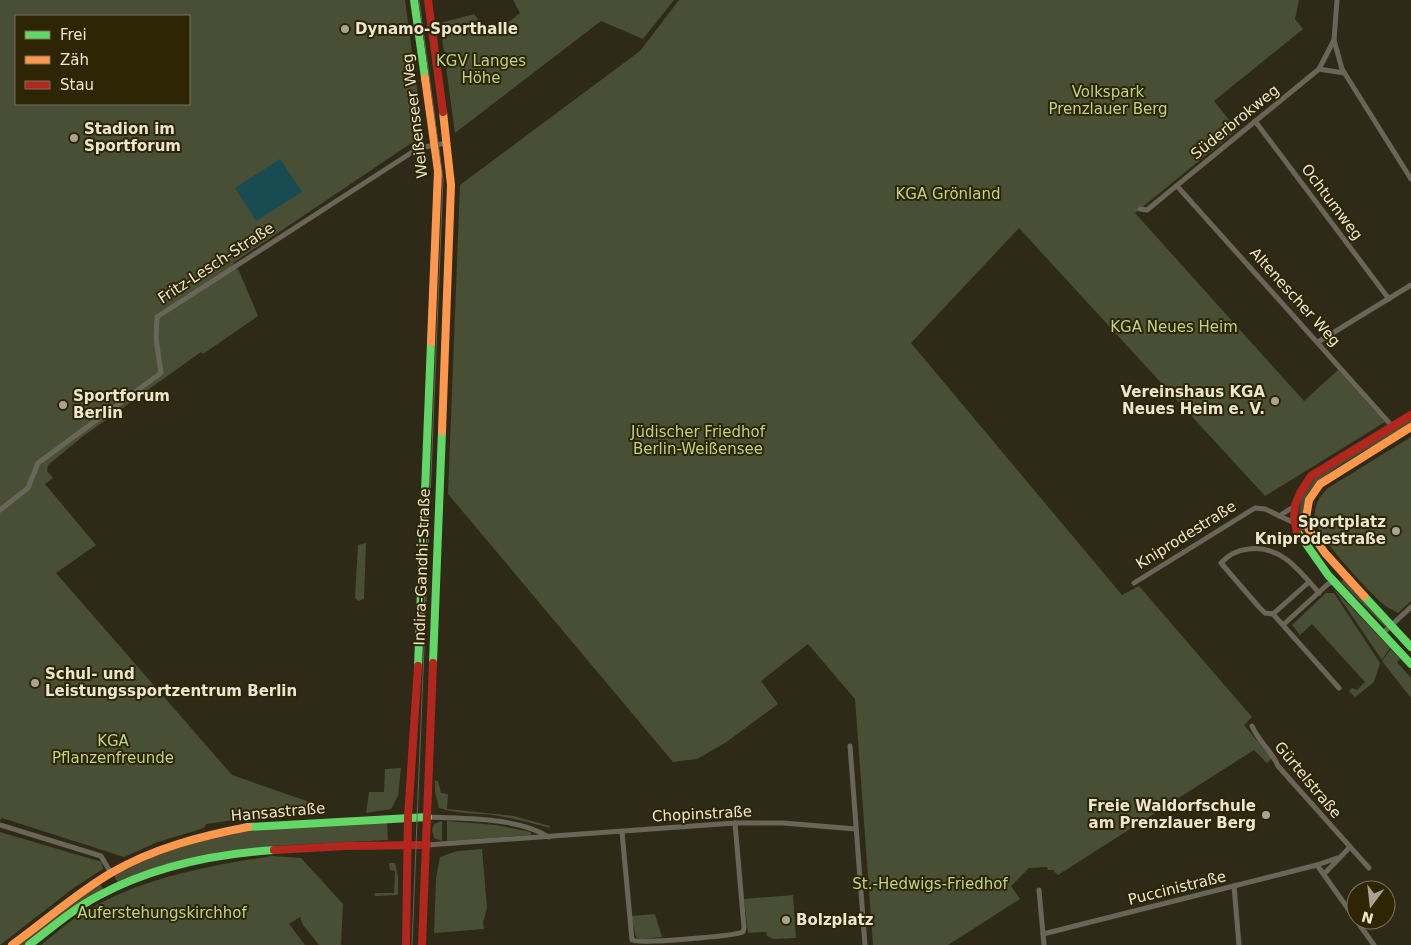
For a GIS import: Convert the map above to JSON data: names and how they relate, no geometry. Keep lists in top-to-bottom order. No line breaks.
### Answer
{"streets":{"main road":["Weißenseer Weg","Indira-Gandhi-Straße","Hansastraße"],"street":["Süderbrokweg","Ochtumweg","Fritz-Lesch-Straße","Altenescher Weg","Kniprodestraße","Gürtelstraße","Chopinstraße","Puccinistraße"]},"crossings":[["Weißenseer Weg","Fritz-Lesch-Straße"],["Weißenseer Weg","Indira-Gandhi-Straße"],["Süderbrokweg","Ochtumweg"],["Süderbrokweg","Altenescher Weg"],["Indira-Gandhi-Straße","Hansastraße"],["Indira-Gandhi-Straße","Chopinstraße"],["Hansastraße","Chopinstraße"]],"parks":["KGV Langes Höhe","Volkspark Prenzlauer Berg","KGA Grönland","KGA Neues Heim","Jüdischer Friedhof Berlin-Weißensee","KGA Pflanzenfreunde","St.-Hedwigs-Friedhof","Auferstehungskirchhof"],"places":["Dynamo-Sporthalle","Stadion im Sportforum","Vereinshaus KGA Neues Heim e. V.","Sportforum Berlin","Sportplatz Kniprodestraße","Schul- und Leistungssportzentrum Berlin","Freie Waldorfschule am Prenzlauer Berg","Bolzplatz"],"legend":["Frei","Zäh","Stau"],"north":"bottom"}
